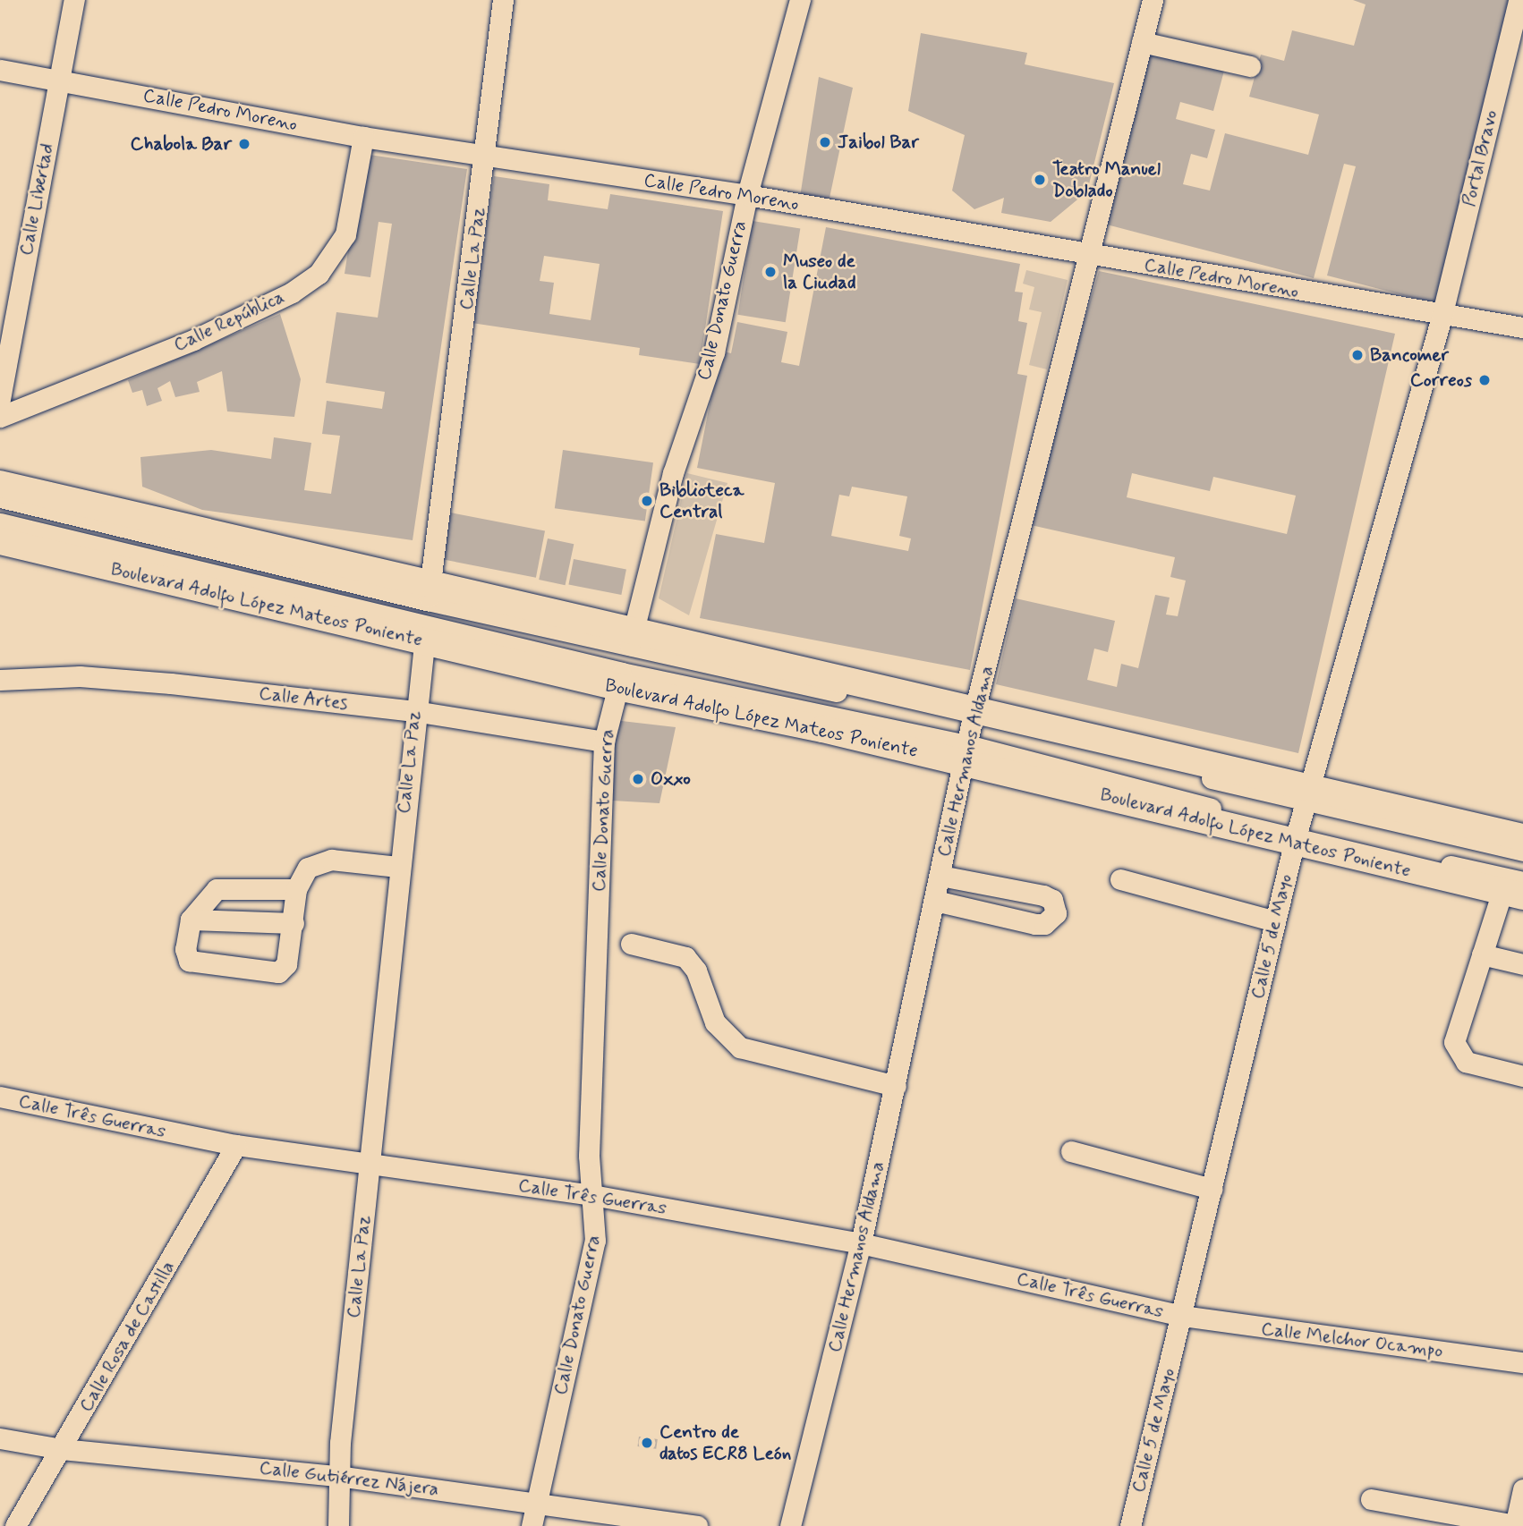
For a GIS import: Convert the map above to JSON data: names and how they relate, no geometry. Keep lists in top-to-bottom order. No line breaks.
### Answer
{"streets":{"main road":["Boulevard Adolfo López Mateos Poniente"],"street":["Calle Pedro Moreno","Portal Bravo","Calle Libertad","Calle La Paz","Calle Donato Guerra","Calle República","Calle Artes","Calle Hermanos Aldama","Calle 5 de Mayo","Calle Três Guerras","Calle Rosa de Castilla","Calle Melchor Ocampo","Calle Gutiérrez Nájera"]},"crossings":[["Calle Pedro Moreno","Portal Bravo"],["Calle Pedro Moreno","Calle Libertad"],["Calle Pedro Moreno","Calle La Paz"],["Calle Pedro Moreno","Calle Donato Guerra"],["Calle Pedro Moreno","Calle República"],["Calle Pedro Moreno","Calle Hermanos Aldama"],["Calle Pedro Moreno","Calle 5 de Mayo"],["Portal Bravo","Calle 5 de Mayo"],["Calle La Paz","Boulevard Adolfo López Mateos Poniente"],["Calle La Paz","Calle Artes"],["Calle La Paz","Calle Três Guerras"],["Calle La Paz","Calle Gutiérrez Nájera"],["Calle Donato Guerra","Boulevard Adolfo López Mateos Poniente"],["Calle Donato Guerra","Calle Artes"],["Calle Donato Guerra","Calle Três Guerras"],["Calle Donato Guerra","Calle Gutiérrez Nájera"],["Boulevard Adolfo López Mateos Poniente","Calle Hermanos Aldama"],["Boulevard Adolfo López Mateos Poniente","Calle 5 de Mayo"],["Calle Hermanos Aldama","Calle Três Guerras"],["Calle 5 de Mayo","Calle Três Guerras"],["Calle 5 de Mayo","Calle Melchor Ocampo"],["Calle Três Guerras","Calle Rosa de Castilla"],["Calle Três Guerras","Calle Melchor Ocampo"],["Calle Rosa de Castilla","Calle Gutiérrez Nájera"]],"places":["Jaibol Bar","Chabola Bar","Teatro Manuel Doblado","Museo de la Ciudad","Bancomer","Correos","Biblioteca Central","Oxxo","Centro de datos ECR8 León"]}
